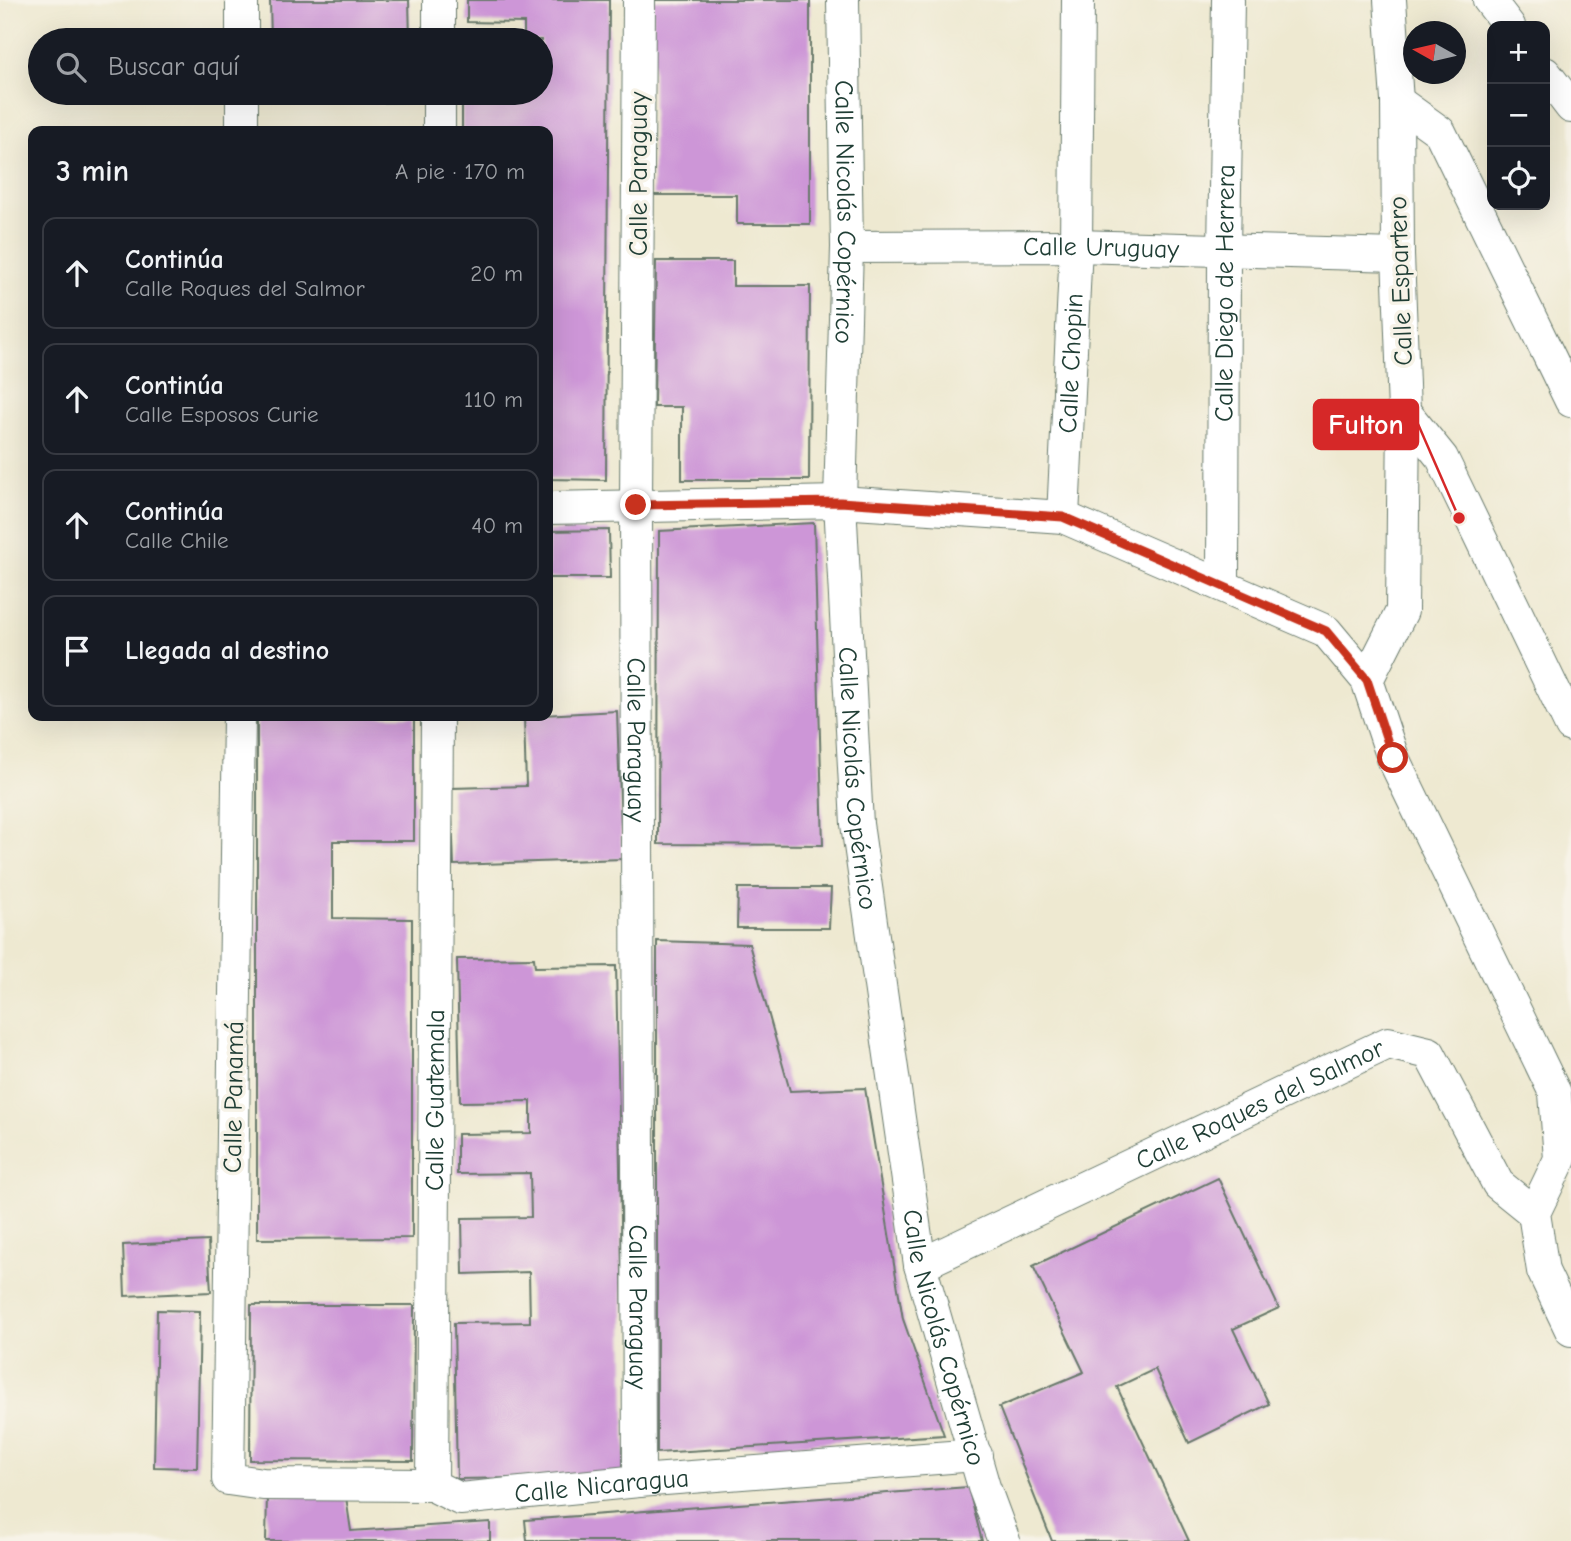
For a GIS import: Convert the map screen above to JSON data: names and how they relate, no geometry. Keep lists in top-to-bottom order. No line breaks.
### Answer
{"streets":{"street":["Calle Paraguay","Calle Nicolás Copérnico","Calle Uruguay","Calle Espartero","Calle Diego de Herrera","Calle Chopin","Calle Panamá","Calle Guatemala","Calle Roques del Salmor","Calle Nicaragua"]},"crossings":[["Calle Paraguay","Calle Nicaragua"],["Calle Nicolás Copérnico","Calle Uruguay"],["Calle Nicolás Copérnico","Calle Roques del Salmor"],["Calle Nicolás Copérnico","Calle Nicaragua"],["Calle Uruguay","Calle Espartero"],["Calle Uruguay","Calle Diego de Herrera"],["Calle Uruguay","Calle Chopin"],["Calle Panamá","Calle Nicaragua"],["Calle Guatemala","Calle Nicaragua"]],"places":["Fulton"],"north":"left","page":{"map_buttons":["+","−"],"search":"Buscar aquí","heading":["3 min","A pie · 170 m"],"list":[["Continúa","Calle Roques del Salmor","20 m"],["Continúa","Calle Esposos Curie","110 m"],["Continúa","Calle Chile","40 m"],"Llegada al destino"]}}
